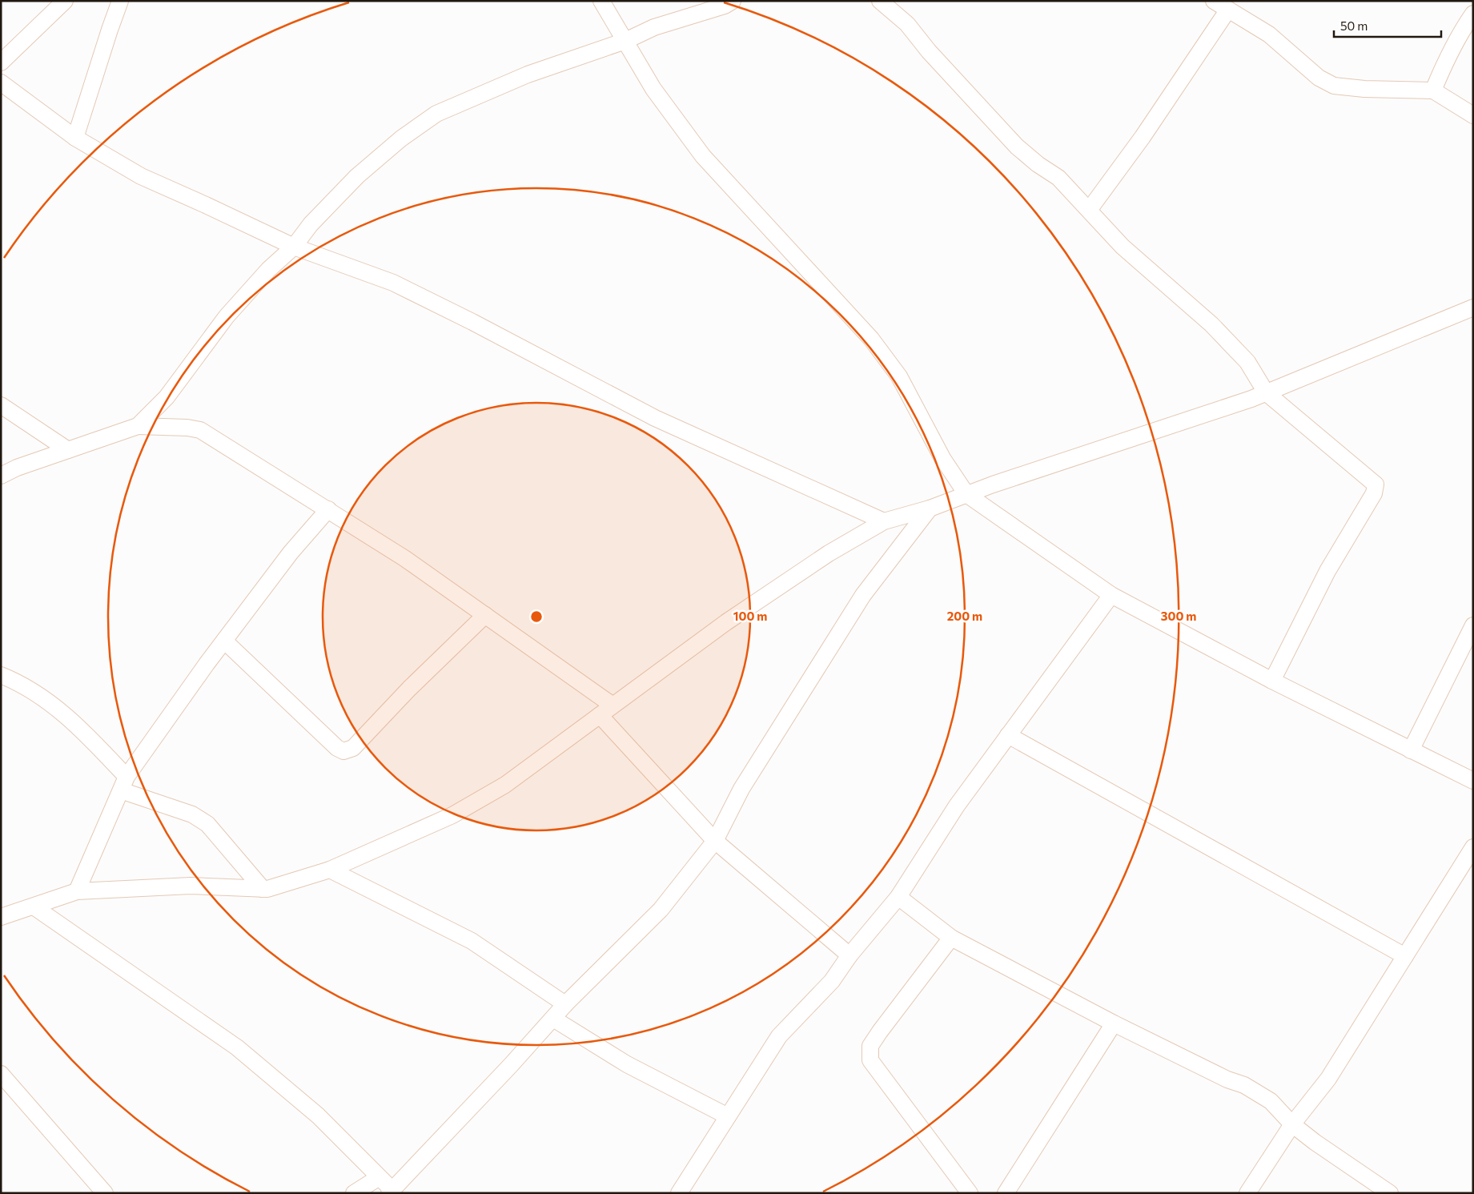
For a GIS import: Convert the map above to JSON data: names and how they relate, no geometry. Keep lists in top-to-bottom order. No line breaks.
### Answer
{"scale_bar":"50 m","rings":["100 m","200 m","300 m"]}
